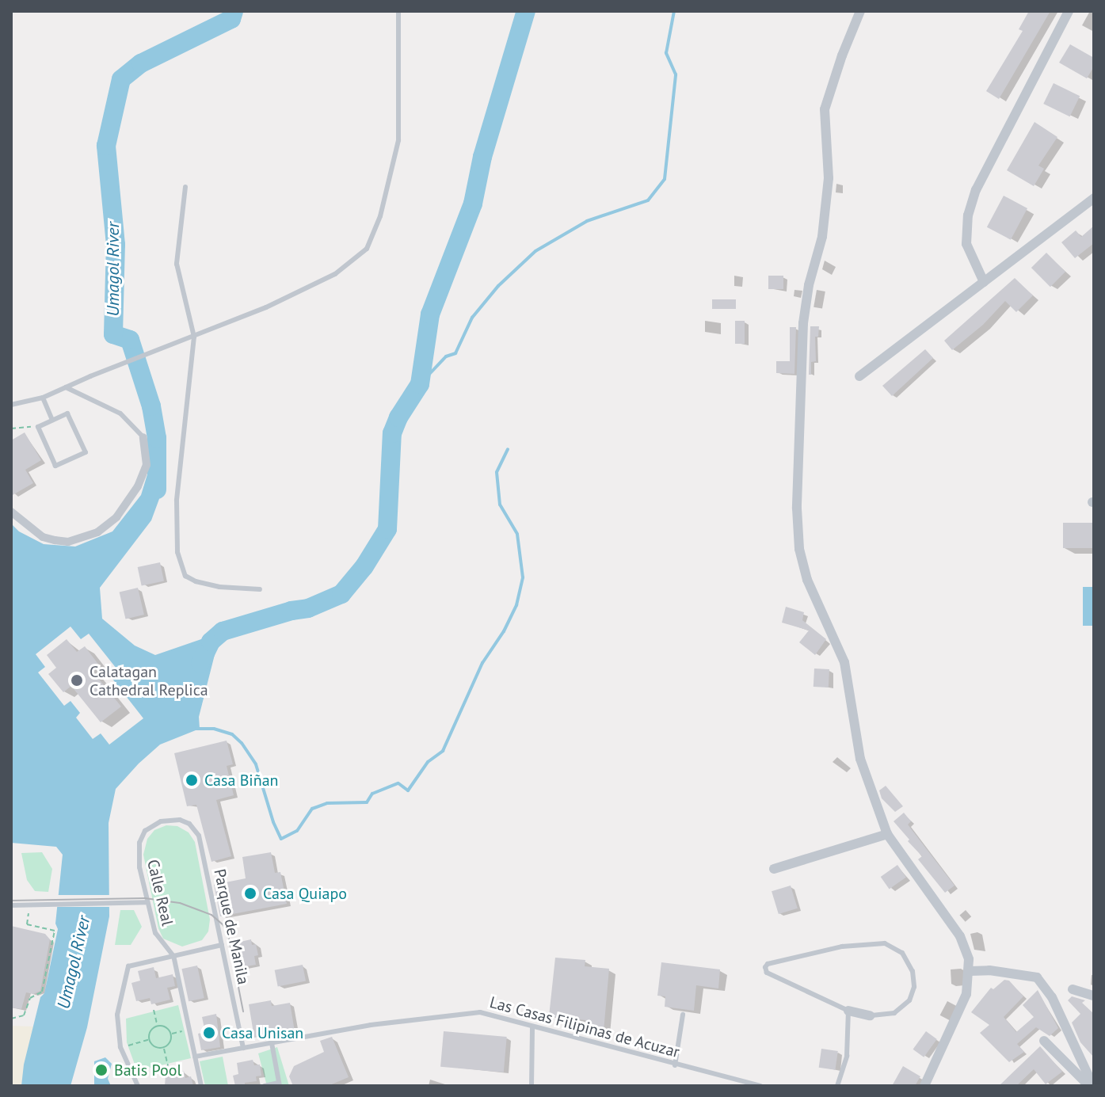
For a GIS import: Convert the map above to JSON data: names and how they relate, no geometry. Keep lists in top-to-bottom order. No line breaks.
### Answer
{"streets":{"lane":["Calle Real","Parque de Manila","Las Casas Filipinas de Acuzar"]},"crossings":[["Calle Real","Parque de Manila"],["Parque de Manila","Las Casas Filipinas de Acuzar"]],"water":["Umagol River"],"places":["Calatagan Cathedral Replica","Casa Biñan","Casa Quiapo","Casa Unisan","Batis Pool"]}
